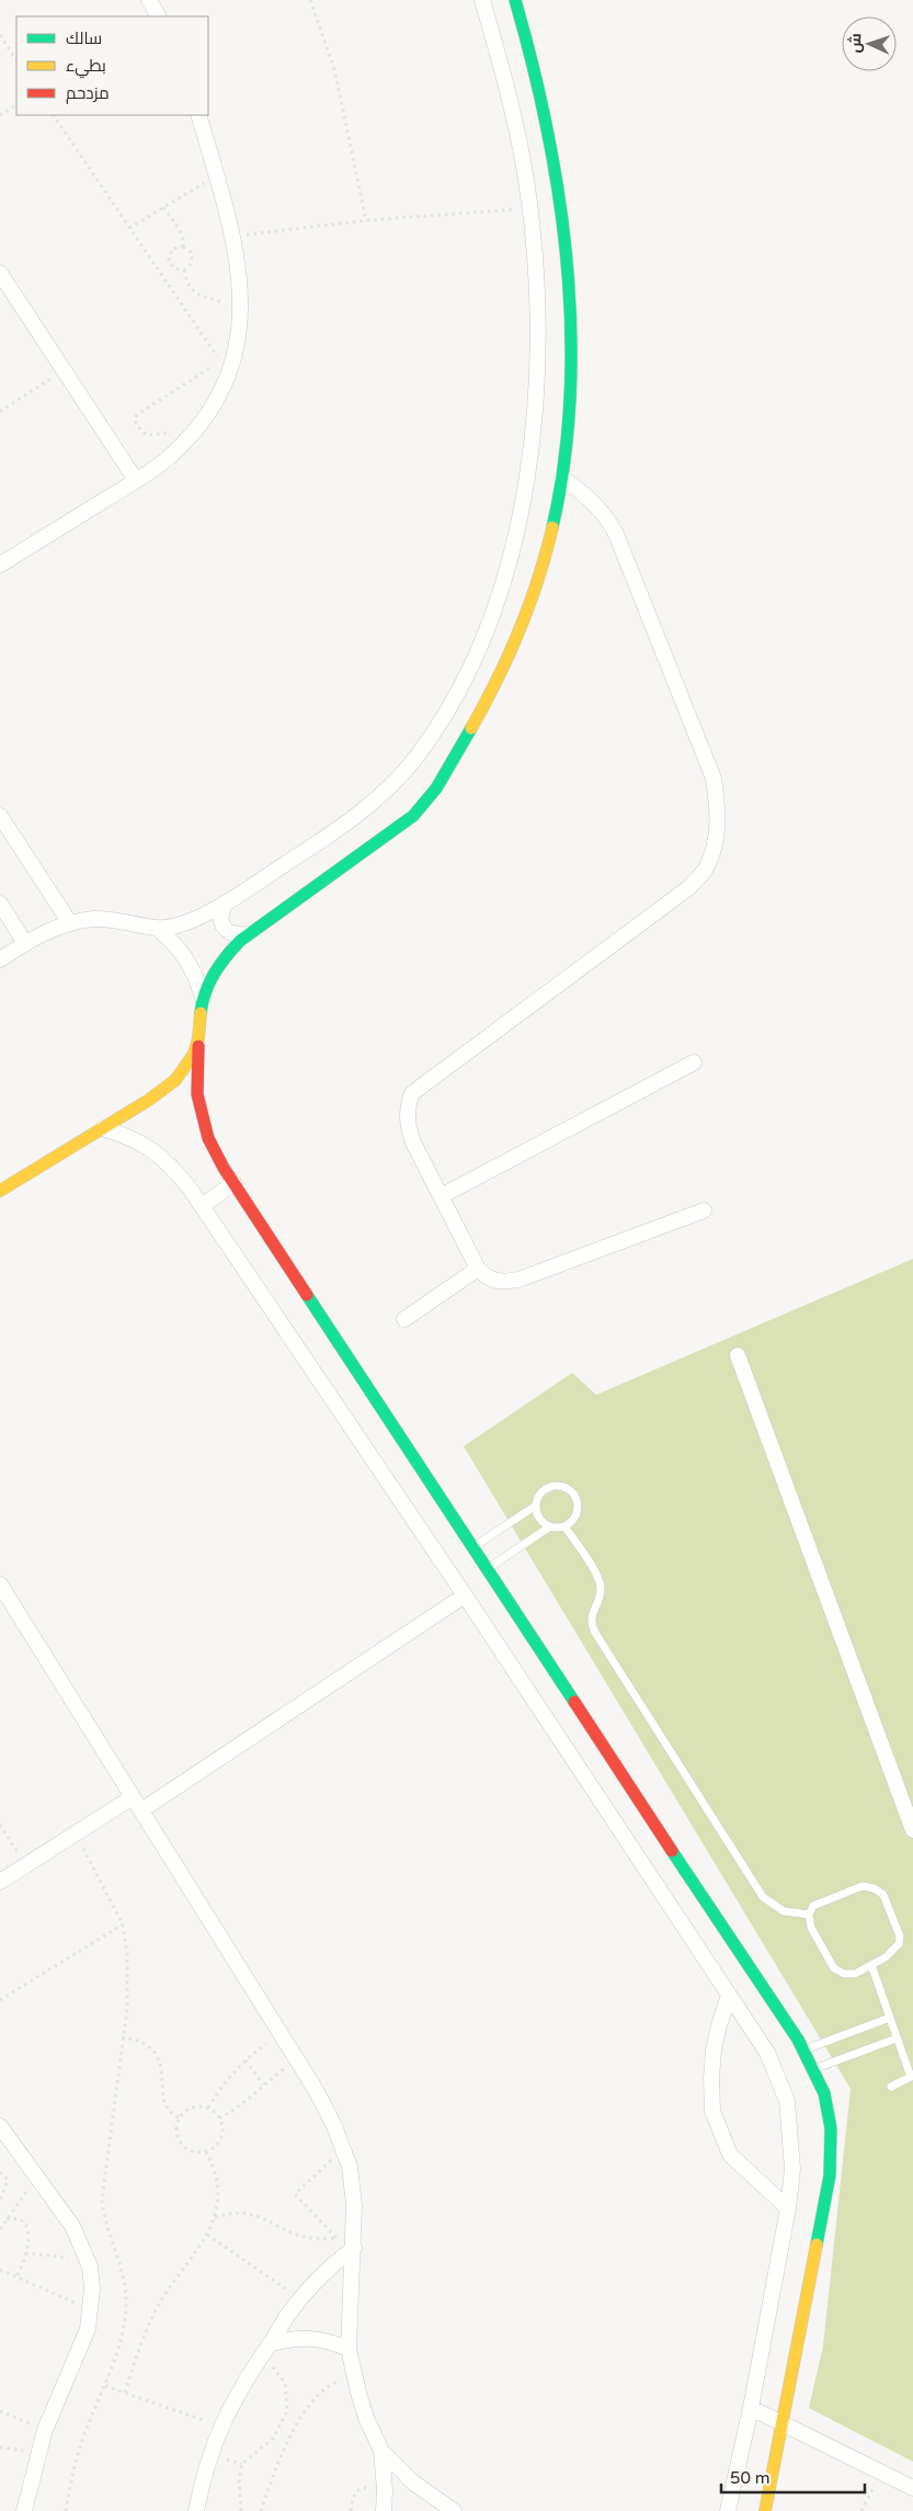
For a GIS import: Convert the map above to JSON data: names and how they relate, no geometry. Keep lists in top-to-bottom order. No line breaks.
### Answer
{"legend":["سالك","بطيء","مزدحم"],"scale_bar":"50 m","north":"left"}
